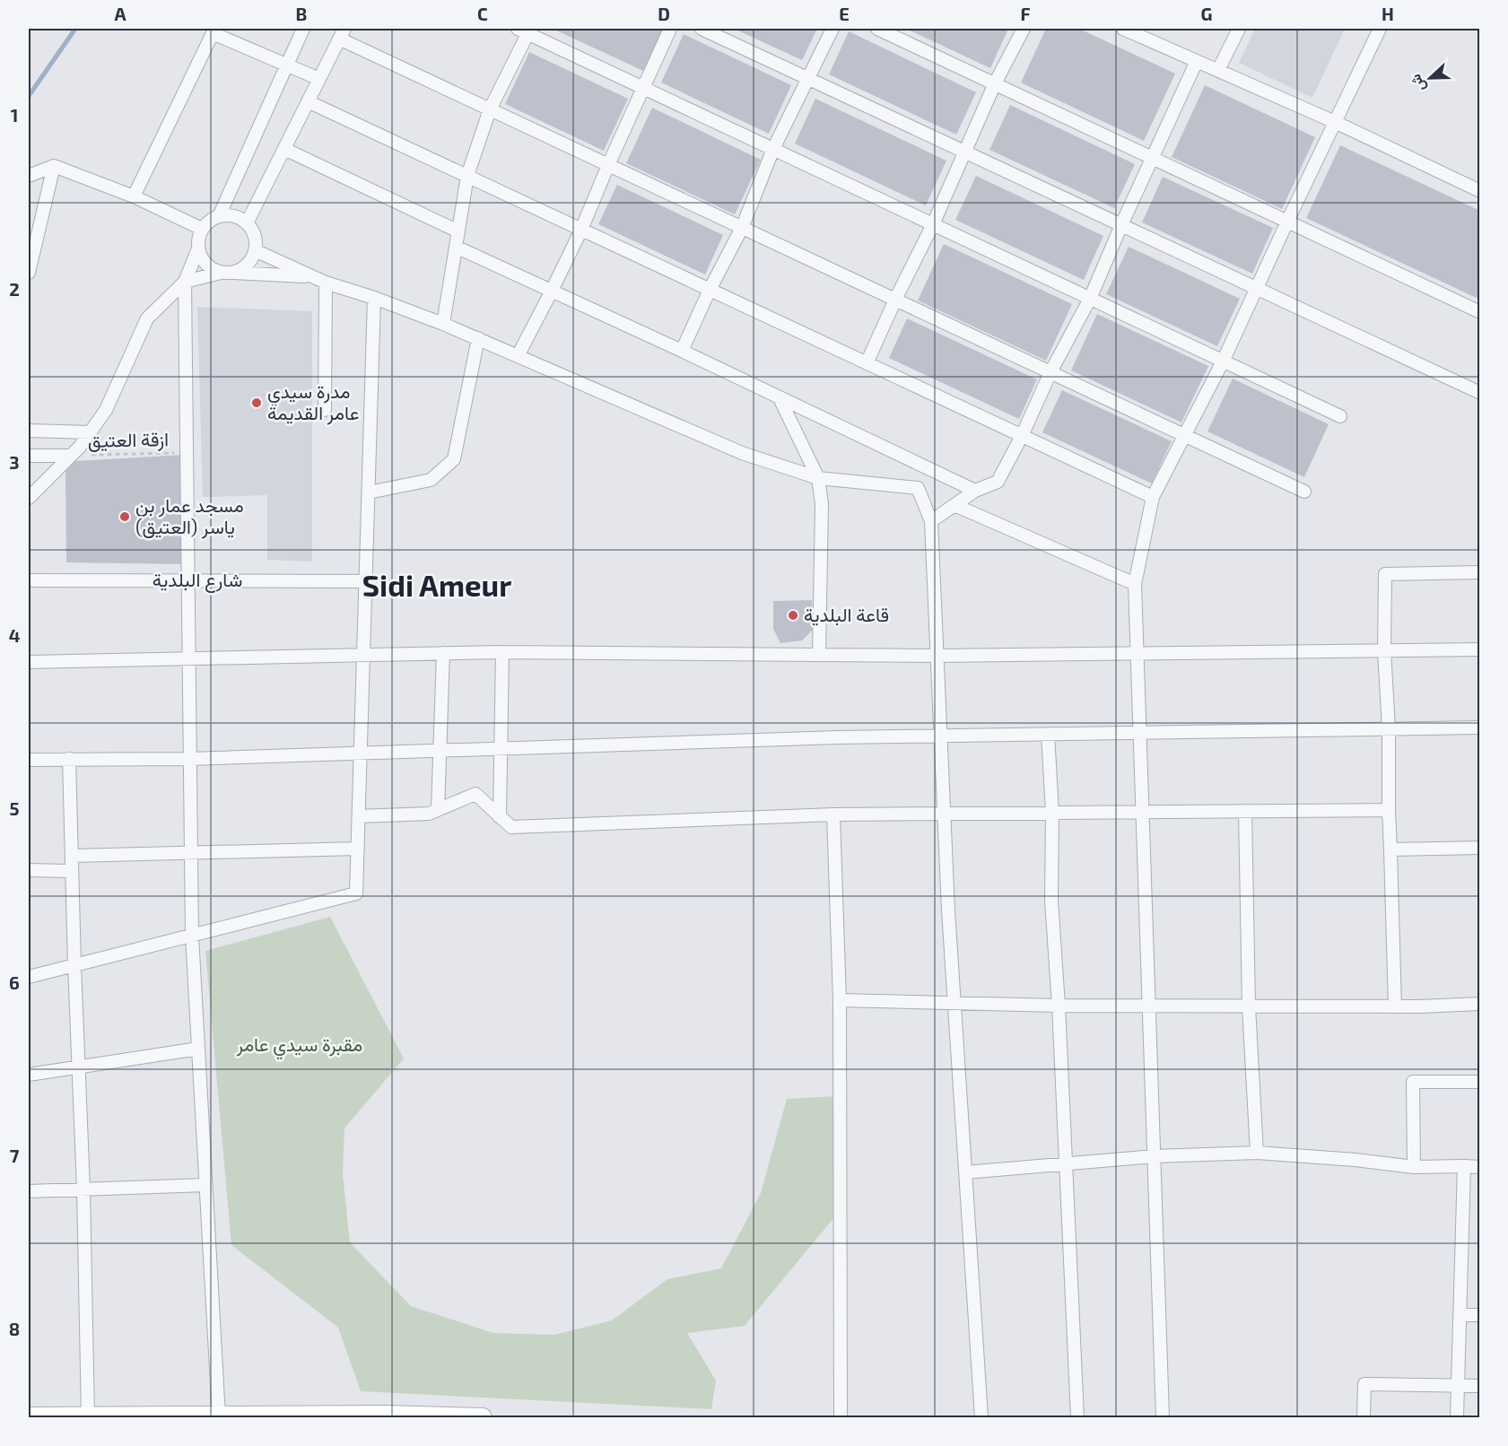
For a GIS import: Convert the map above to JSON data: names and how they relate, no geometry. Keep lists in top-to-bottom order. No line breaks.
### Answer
{"streets":{"street":["شارع البلدية"],"path":["ازقة العتيق"]},"districts":["Sidi Ameur"],"parks":["مقبرة سيدي عامر"],"places":["مدرة سيدي عامر القديمة","مسجد عمار بن ياسر (العتيق)","قاعة البلدية"],"north":"left","grid":{"columns":["A","B","C","D","E","F","G","H"],"rows":["1","2","3","4","5","6","7","8"]}}
